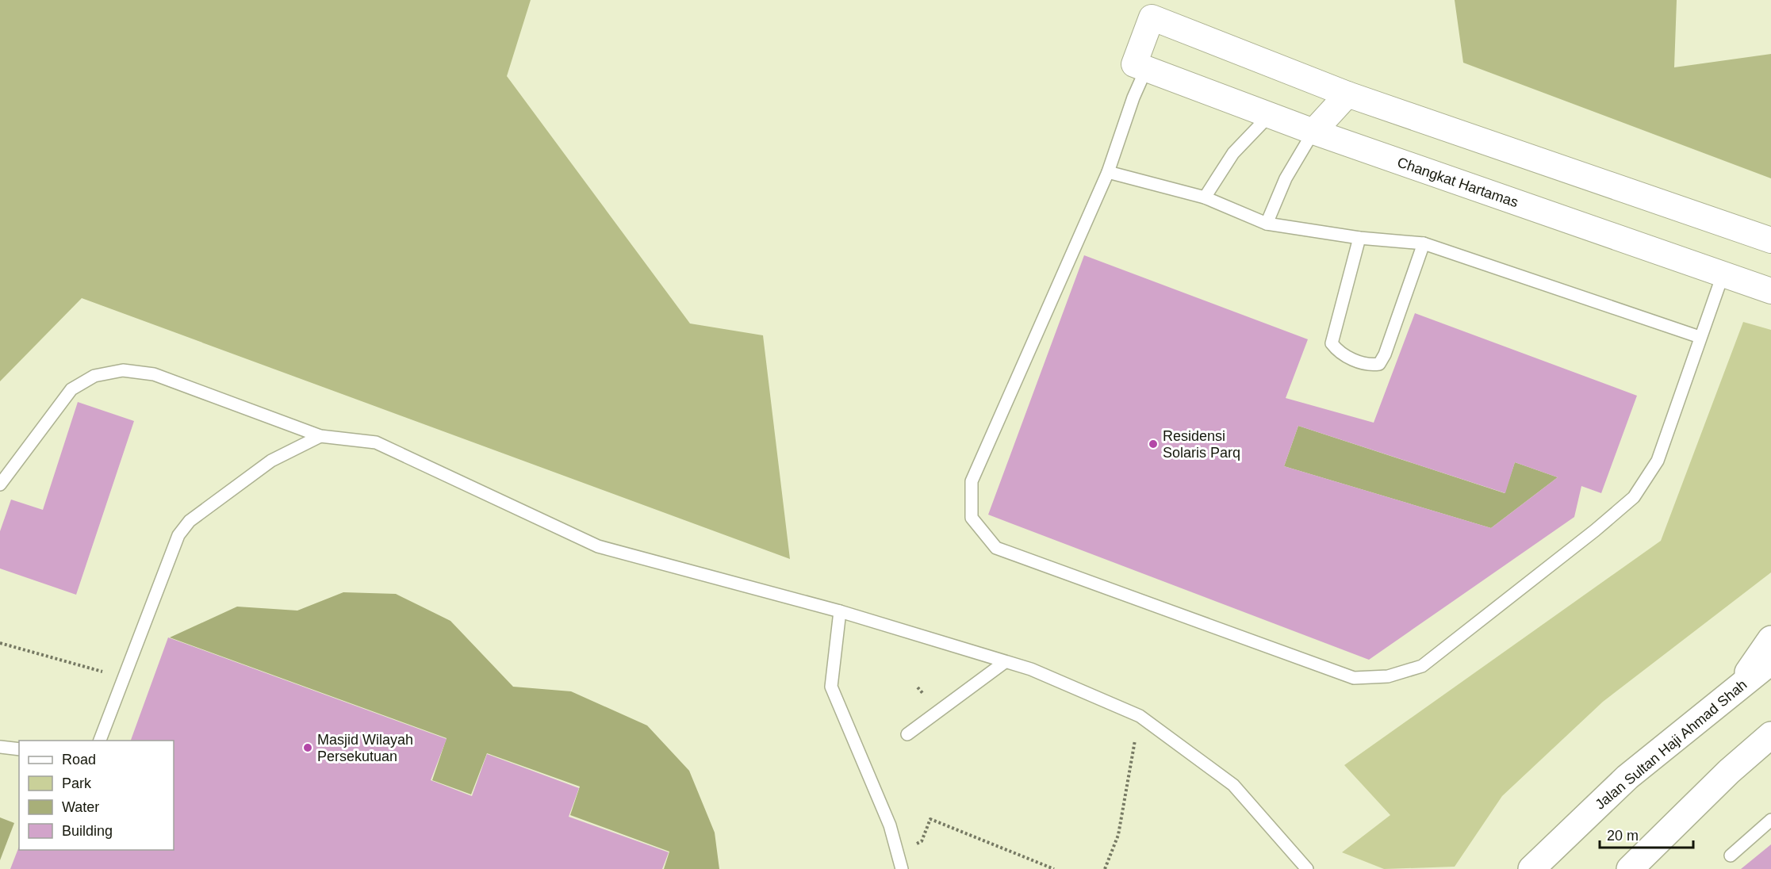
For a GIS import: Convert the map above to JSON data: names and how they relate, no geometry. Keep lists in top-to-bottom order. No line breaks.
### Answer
{"streets":{"street":["Changkat Hartamas","Jalan Sultan Haji Ahmad Shah"]},"places":["Residensi Solaris Parq","Masjid Wilayah Persekutuan"],"legend":["Road","Park","Water","Building"],"scale_bar":"20 m"}
